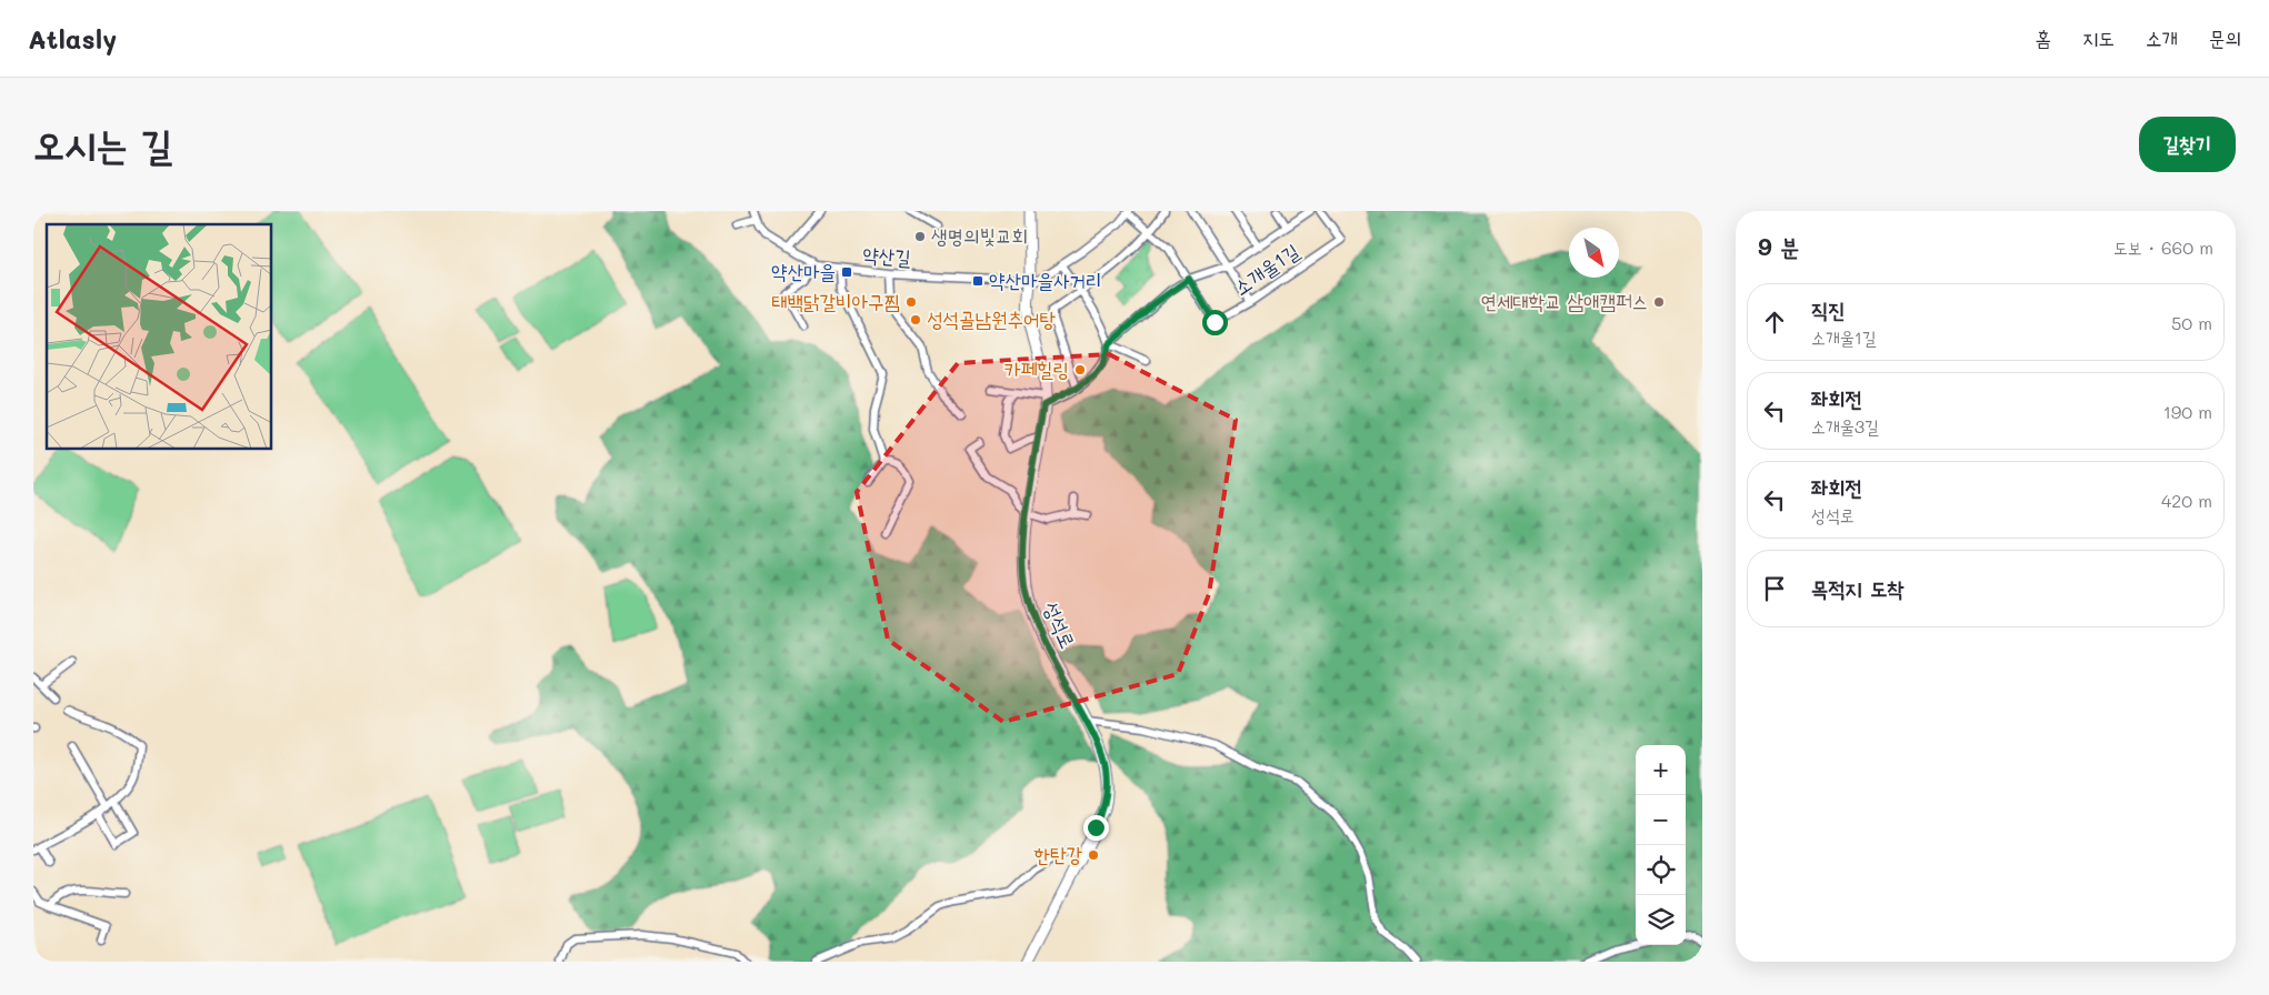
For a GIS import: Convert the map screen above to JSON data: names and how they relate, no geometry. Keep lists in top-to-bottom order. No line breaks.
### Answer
{"streets":{"street":["약산길","소개울1길","성석로"]},"crossings":[["약산길","성석로"]],"places":{"other":["생명의빛교회","태백닭갈비아구찜","연세대학교 삼애캠퍼스","성석골남원추어탕","카페힐링","한탄강"],"transit":["약산마을","약산마을사거리"]},"north":"bottom right","page":{"header":"Atlasly","nav":["홈","지도","소개","문의"],"buttons":"길찾기","title":"오시는 길","heading":["9 분","도보 · 660 m"],"list":[["직진","소개울1길","50 m"],["좌회전","소개울3길","190 m"],["좌회전","성석로","420 m"],"목적지 도착"],"map_buttons":["+","−"]}}
